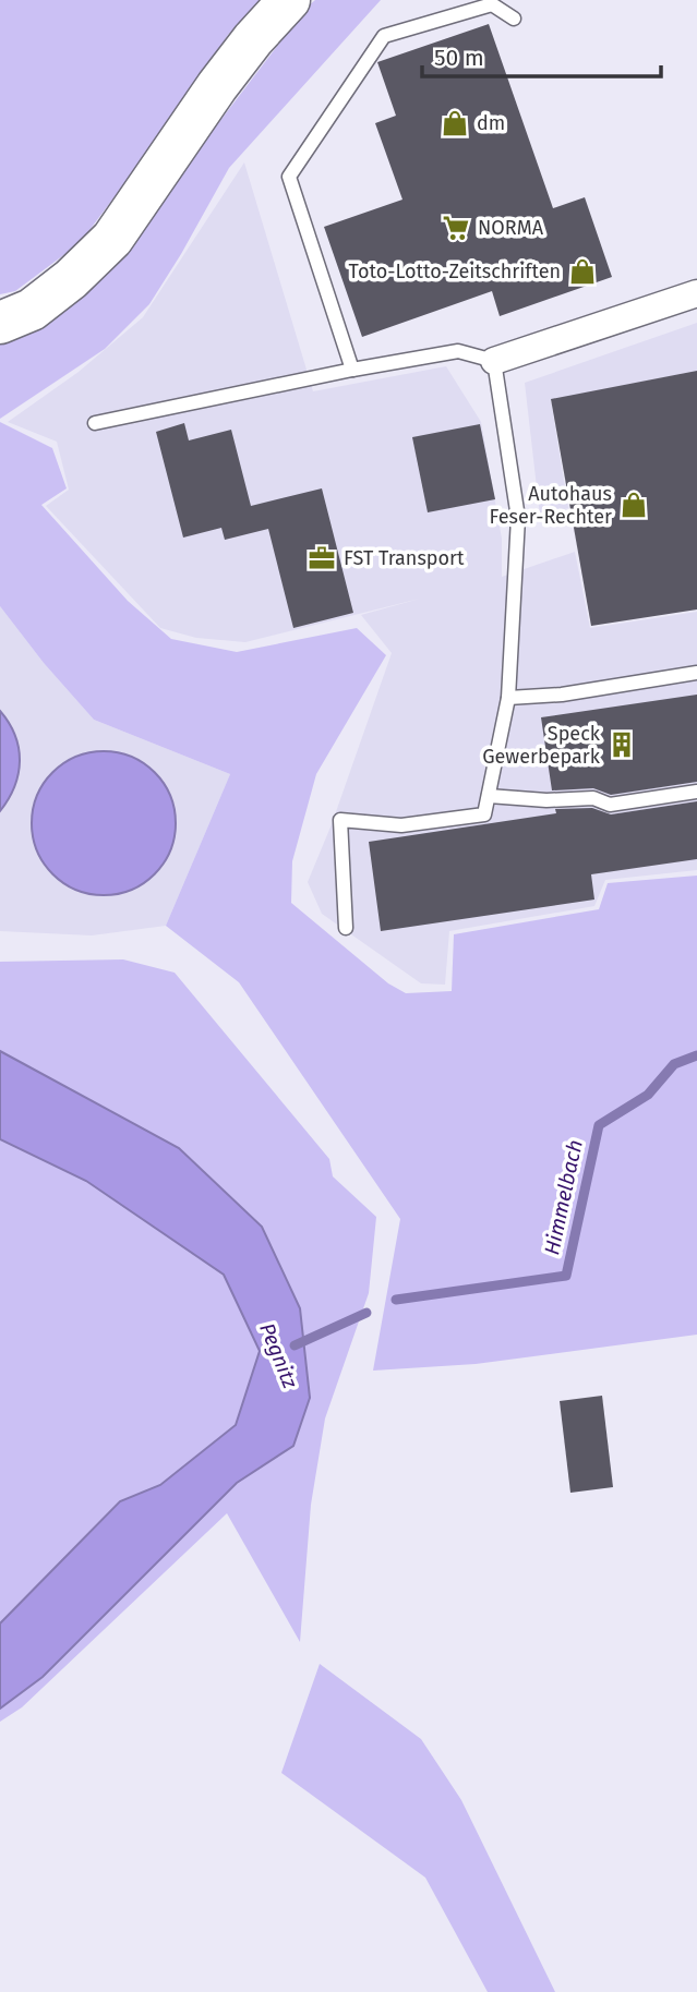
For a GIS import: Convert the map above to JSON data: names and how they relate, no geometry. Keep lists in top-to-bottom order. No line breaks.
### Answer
{"water":["Himmelbach","Pegnitz"],"places":{"shop":["dm","Toto-Lotto-Zeitschriften","Autohaus Feser-Rechter"],"supermarket":["NORMA"],"office":["FST Transport"],"building":["Speck Gewerbepark"]},"scale_bar":"50 m"}
